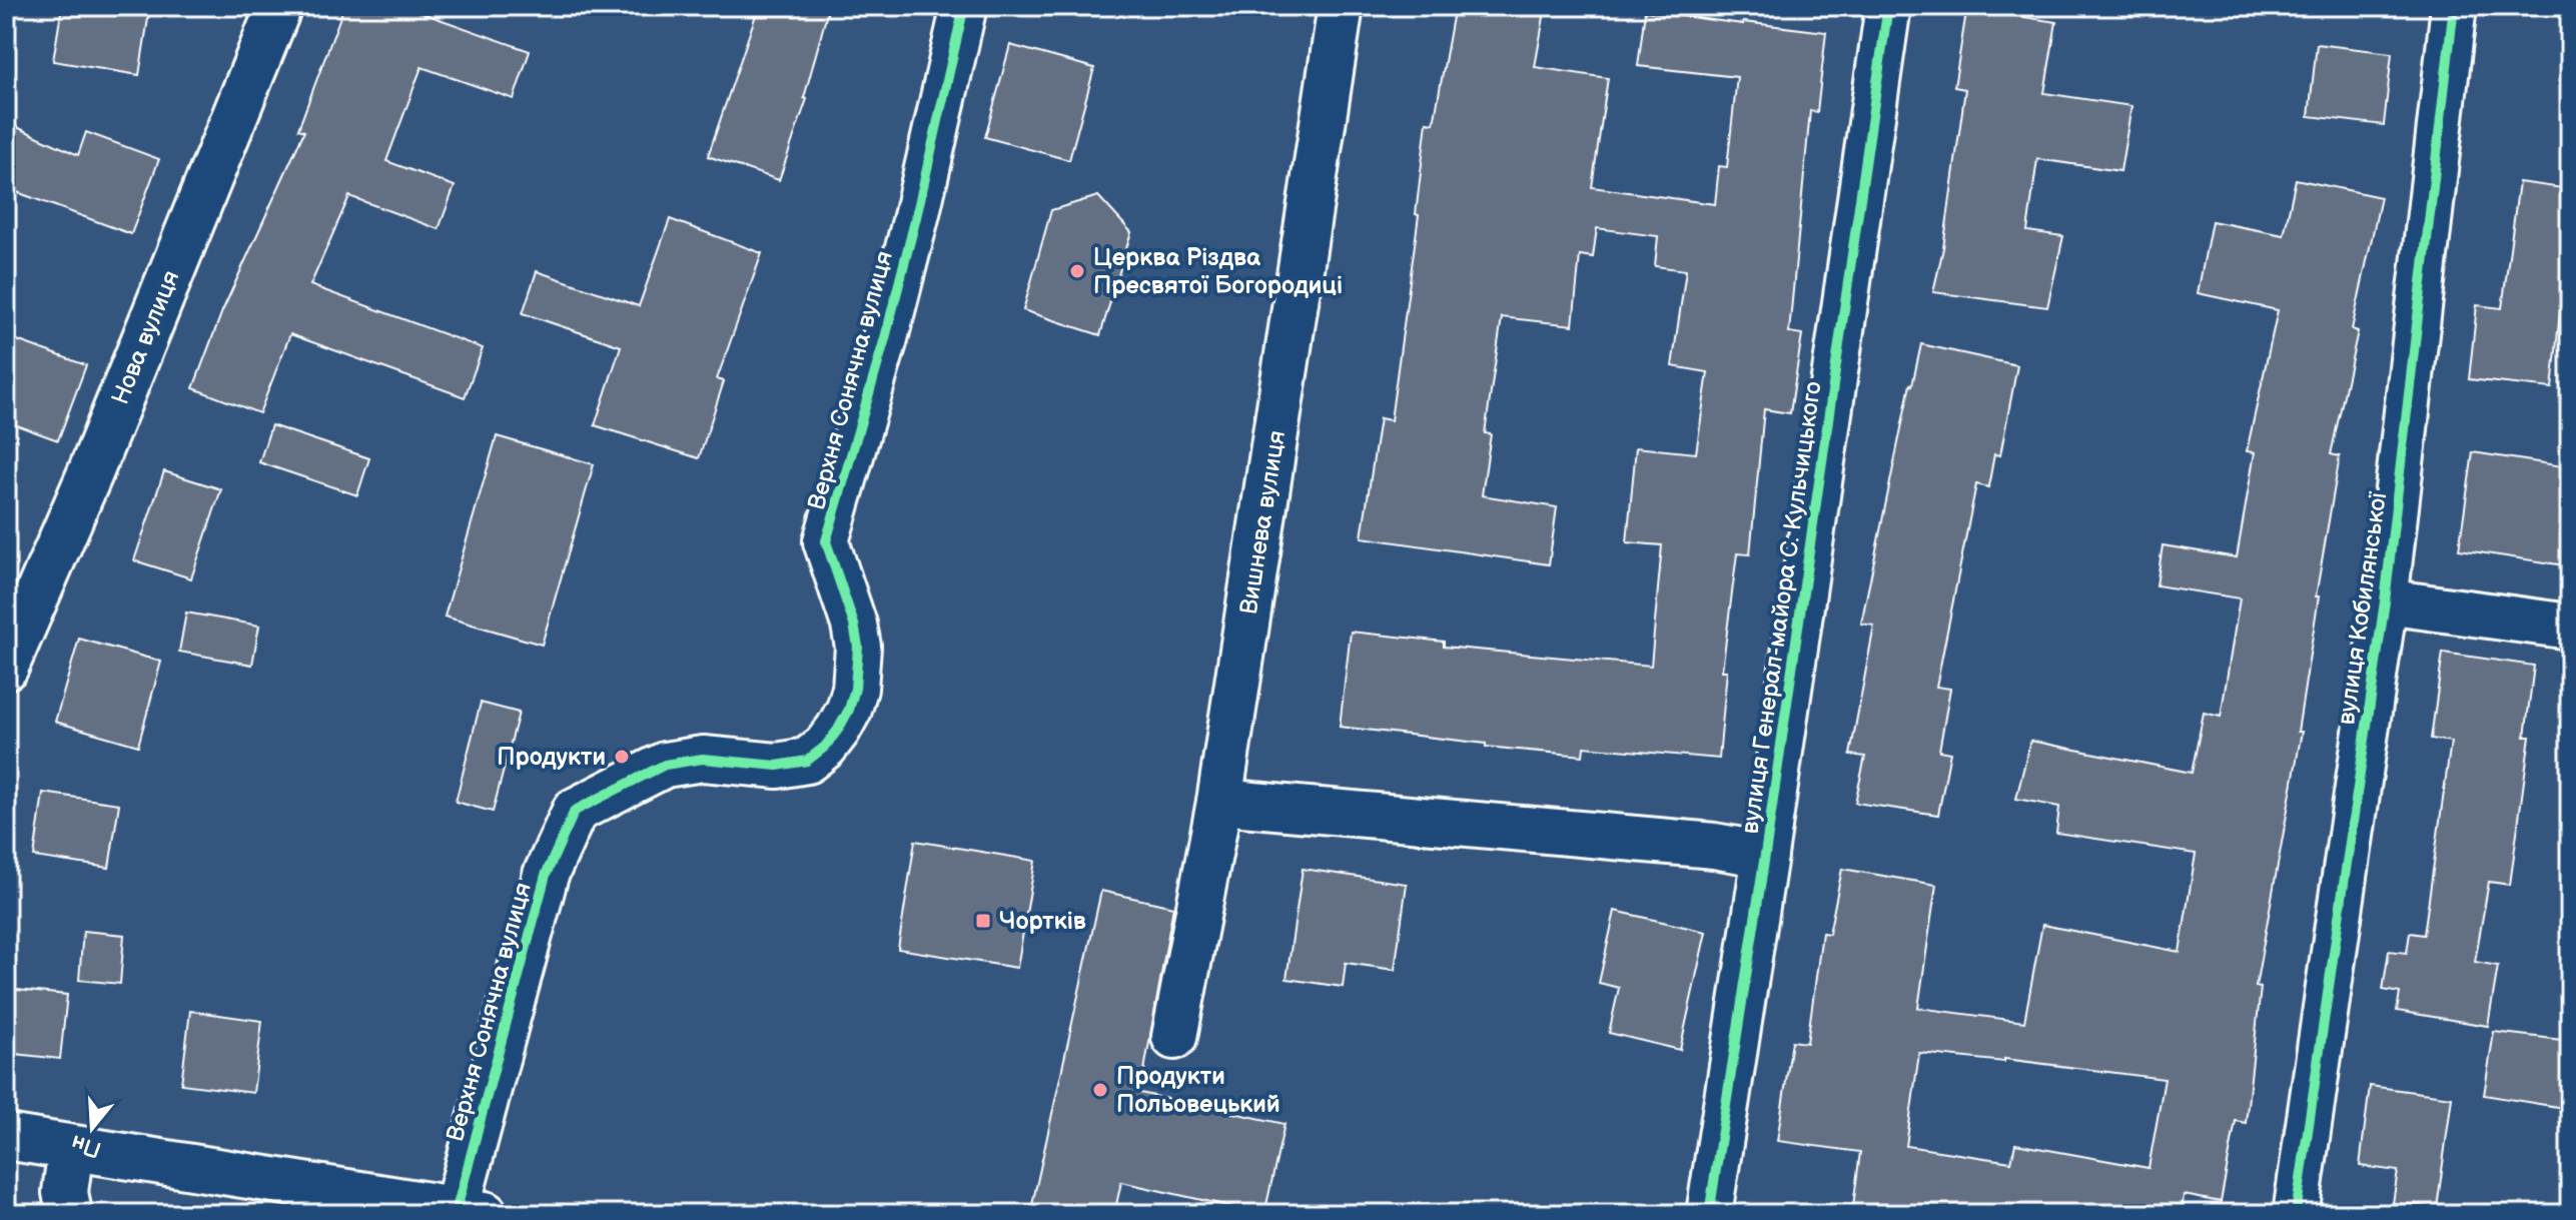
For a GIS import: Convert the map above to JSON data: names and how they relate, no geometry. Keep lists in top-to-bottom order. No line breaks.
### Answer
{"streets":{"street":["Нова вулиця","Верхня Сонячна вулиця","Вишнева вулиця","вулиця Генерал-майора С. Кульчицького","вулиця Кобилянської"]},"places":{"other":["Церква Різдва Пресвятої Богородиці","Продукти","Продукти Польовецький"],"transit":["Чортків"]},"north":"bottom"}
